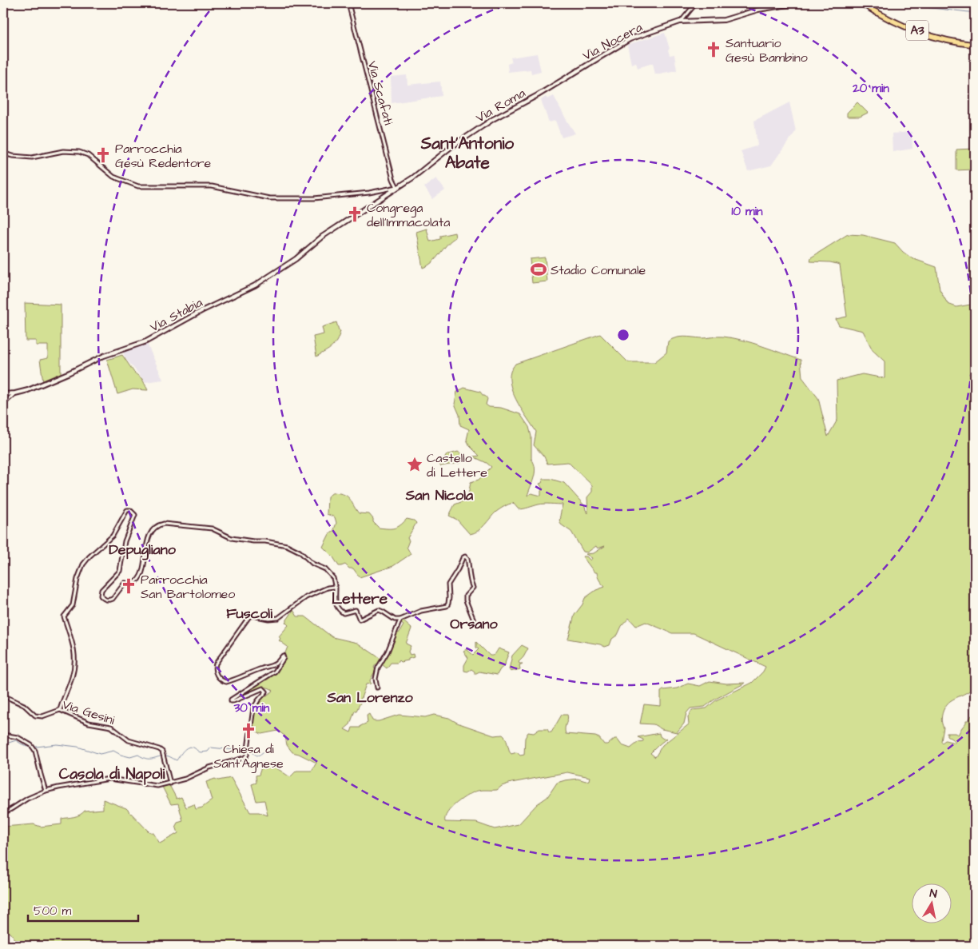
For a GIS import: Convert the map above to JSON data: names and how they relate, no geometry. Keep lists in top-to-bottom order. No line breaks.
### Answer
{"streets":{"highway":["A3"],"main road":["Via Nocera","Via Roma","Via Stabia"],"street":["Via Scafati","Via Gesini"]},"crossings":[["Via Nocera","Via Roma"],["Via Scafati","Via Roma"],["Via Roma","Via Stabia"]],"districts":["Sant'Antonio Abate","San Nicola","Depugliano","Lettere","Fuscoli","Orsano","San Lorenzo","Casola di Napoli"],"places":{"church":["Santuario Gesù Bambino","Parrocchia Gesù Redentore","Congrega dell'Immacolata","Parrocchia San Bartolomeo","Chiesa di Sant'Agnese"],"sports":["Stadio Comunale"],"place":["Castello di Lettere"]},"scale_bar":"500 m","north":"top","rings":["20 min","10 min","30 min"]}
